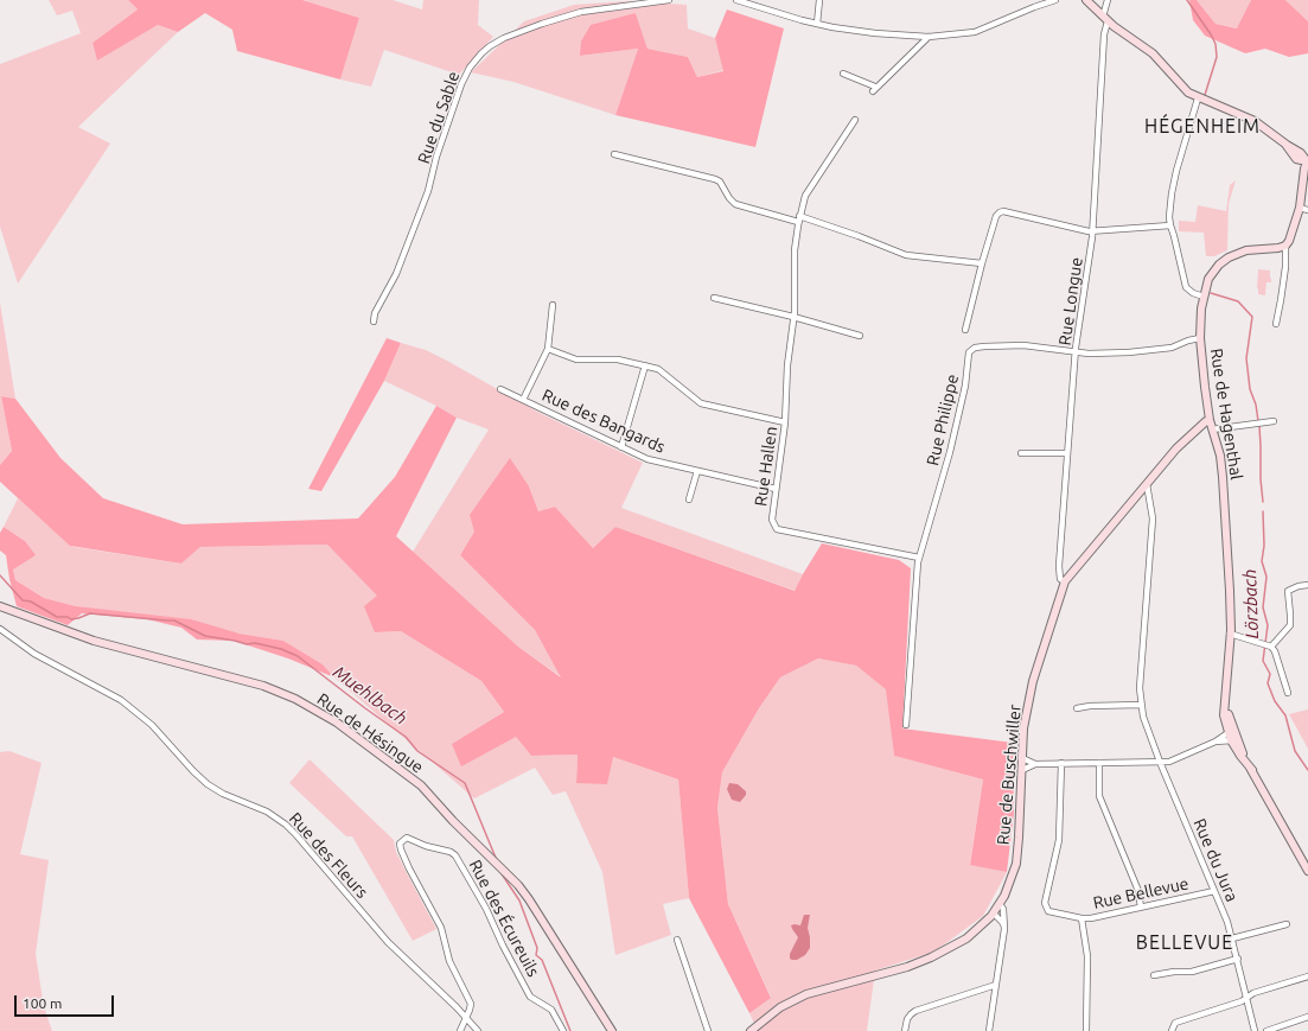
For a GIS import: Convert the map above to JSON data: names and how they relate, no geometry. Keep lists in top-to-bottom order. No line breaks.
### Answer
{"streets":{"street":["Rue du Sable","Rue Longue","Rue de Hagenthal","Rue Philippe","Rue des Bangards","Rue Hallen","Rue de Hésingue","Rue de Buschwiller","Rue des Fleurs","Rue du Jura","Rue Bellevue","Rue des Écureuils"]},"crossings":[["Rue Longue","Rue Philippe"],["Rue Longue","Rue de Buschwiller"],["Rue de Hagenthal","Rue Philippe"],["Rue de Hagenthal","Rue de Buschwiller"],["Rue Philippe","Rue Hallen"],["Rue des Bangards","Rue Hallen"],["Rue de Buschwiller","Rue du Jura"],["Rue des Fleurs","Rue des Écureuils"],["Rue du Jura","Rue Bellevue"]],"districts":["HÉGENHEIM","BELLEVUE"],"water":["Lörzbach","Muehlbach"],"scale_bar":"100 m"}
